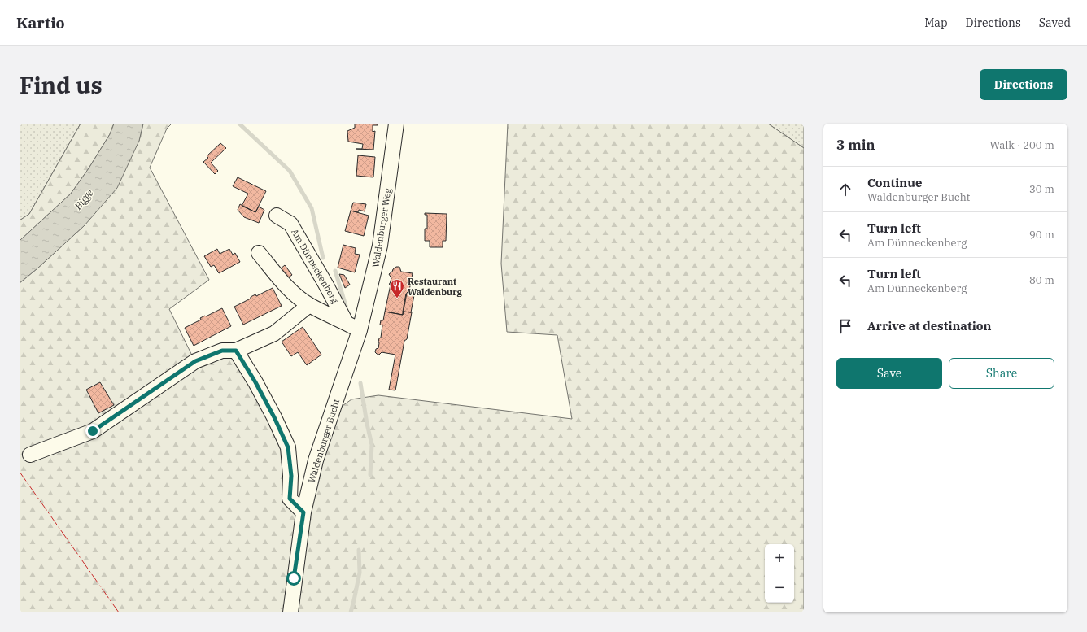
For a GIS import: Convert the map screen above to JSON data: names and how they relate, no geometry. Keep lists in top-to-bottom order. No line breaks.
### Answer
{"streets":{"street":["Waldenburger Weg","Am Dünneckenberg","Waldenburger Bucht"]},"crossings":[["Waldenburger Weg","Am Dünneckenberg"],["Waldenburger Weg","Waldenburger Bucht"],["Am Dünneckenberg","Waldenburger Bucht"]],"water":["Bigge"],"places":{"restaurant":["Restaurant Waldenburg"]},"page":{"header":"Kartio","nav":["Map","Directions","Saved"],"buttons":["Directions",["Save","Share"]],"title":"Find us","heading":["3 min","Walk · 200 m"],"list":[["Continue","Waldenburger Bucht","30 m"],["Turn left","Am Dünneckenberg","90 m"],["Turn left","Am Dünneckenberg","80 m"],"Arrive at destination"],"map_buttons":["+","−"]}}
